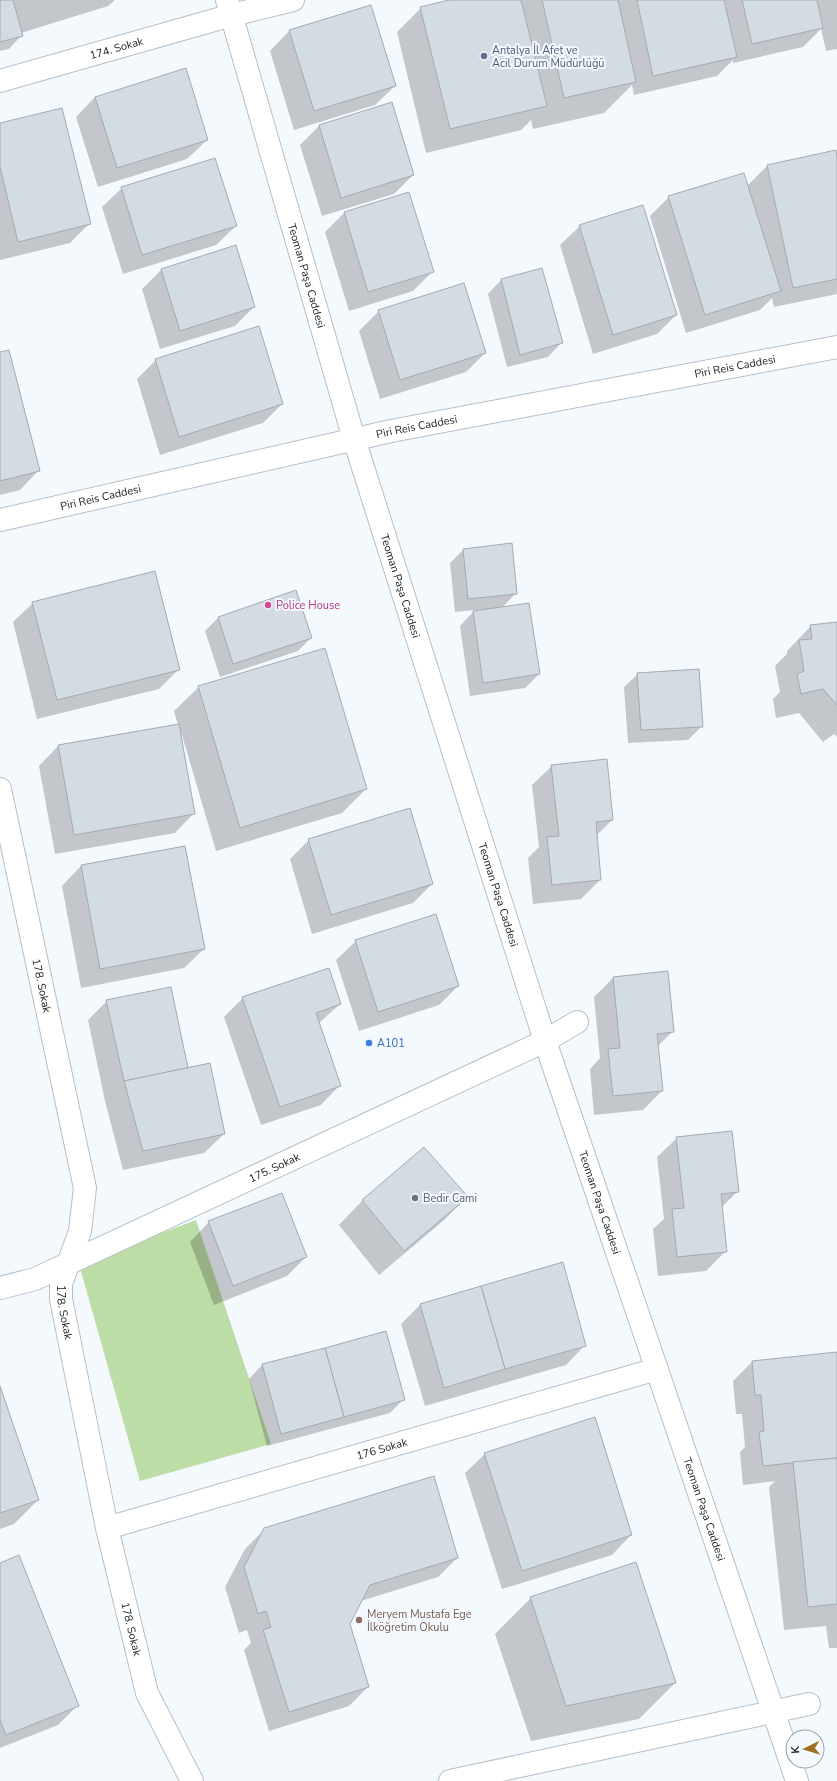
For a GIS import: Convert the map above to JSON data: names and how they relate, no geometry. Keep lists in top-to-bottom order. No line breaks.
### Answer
{"streets":{"street":["174. Sokak","Teoman Paşa Caddesi","Piri Reis Caddesi","178. Sokak","175. Sokak","176 Sokak"]},"crossings":[["174. Sokak","Teoman Paşa Caddesi"],["Teoman Paşa Caddesi","Piri Reis Caddesi"],["Teoman Paşa Caddesi","175. Sokak"],["Teoman Paşa Caddesi","176 Sokak"],["178. Sokak","175. Sokak"],["178. Sokak","176 Sokak"]],"places":["Antalya İl Afet ve Acil Durum Müdürlüğü","Police House","A101","Bedir Cami","Meryem Mustafa Ege İlköğretim Okulu"],"north":"left"}
